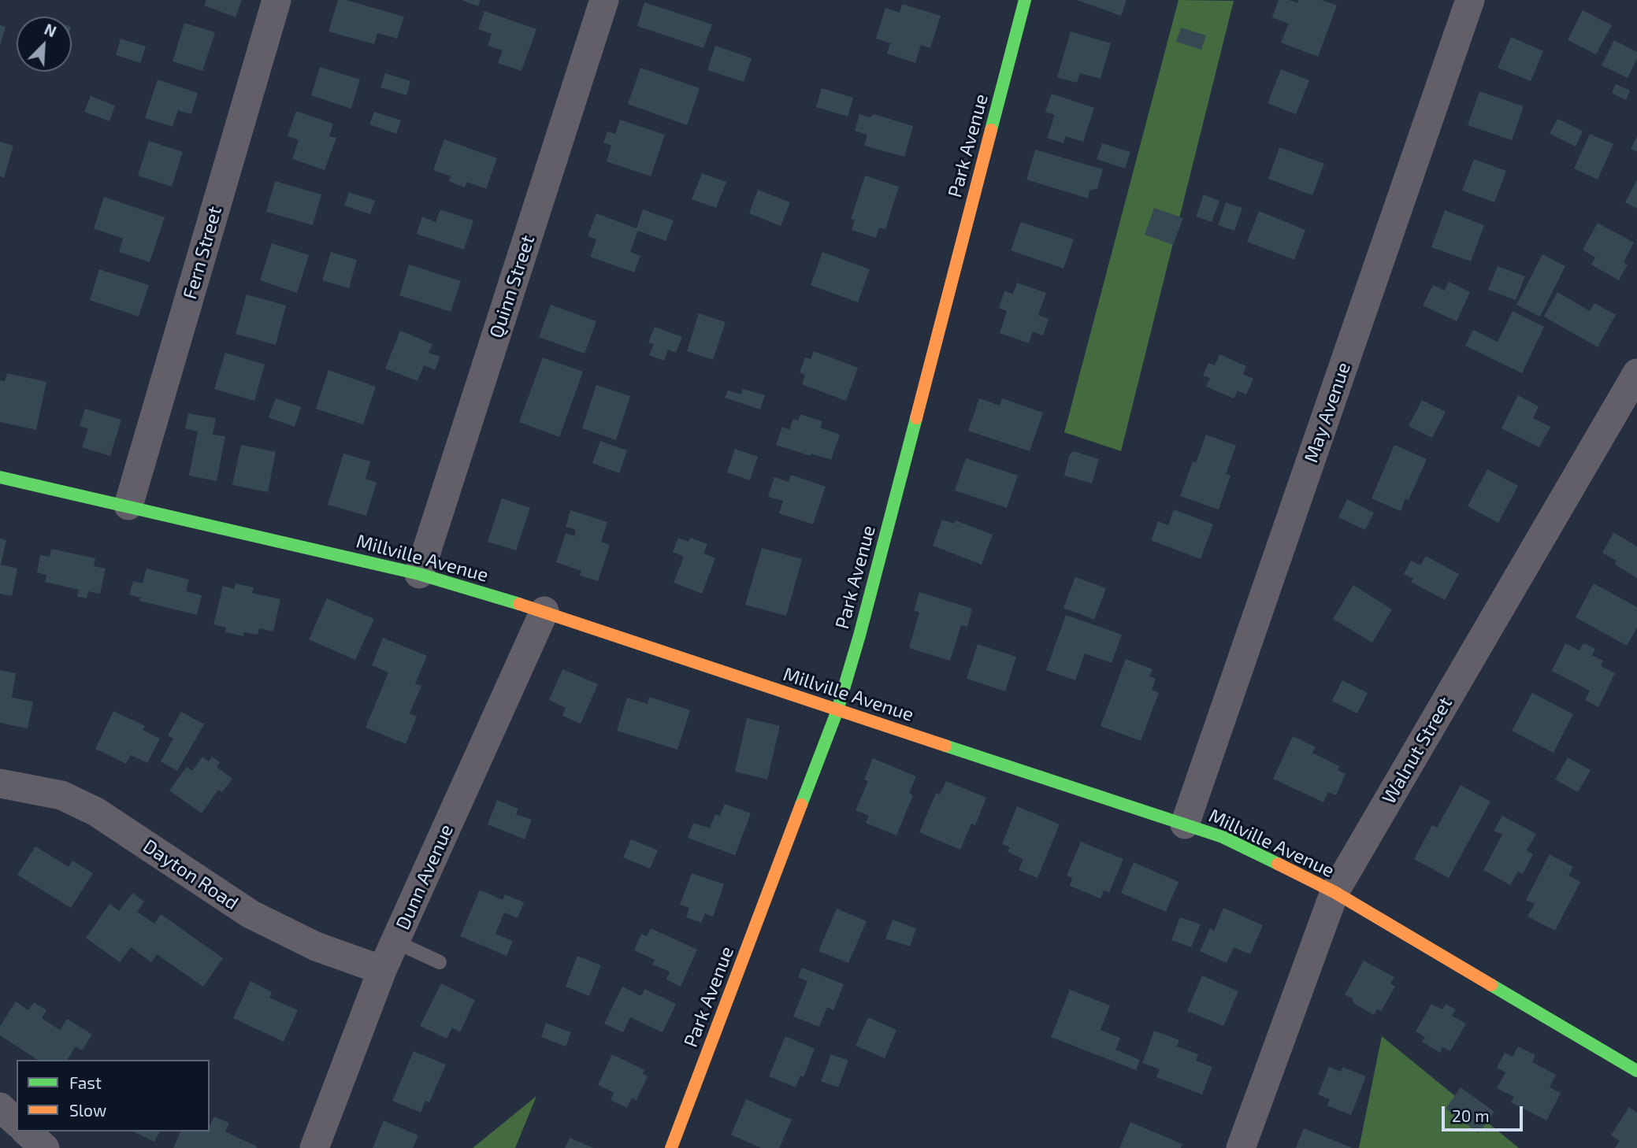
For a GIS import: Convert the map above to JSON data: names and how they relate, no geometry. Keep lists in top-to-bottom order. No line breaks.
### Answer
{"streets":{"street":["Park Avenue","Fern Street","Quinn Street","May Avenue","Millville Avenue","Walnut Street","Dayton Road","Dunn Avenue"]},"crossings":[["Park Avenue","Millville Avenue"],["Fern Street","Millville Avenue"],["Quinn Street","Millville Avenue"],["May Avenue","Millville Avenue"],["Millville Avenue","Walnut Street"],["Millville Avenue","Dunn Avenue"],["Dayton Road","Dunn Avenue"]],"legend":["Fast","Slow"],"scale_bar":"20 m","north":"top right"}
